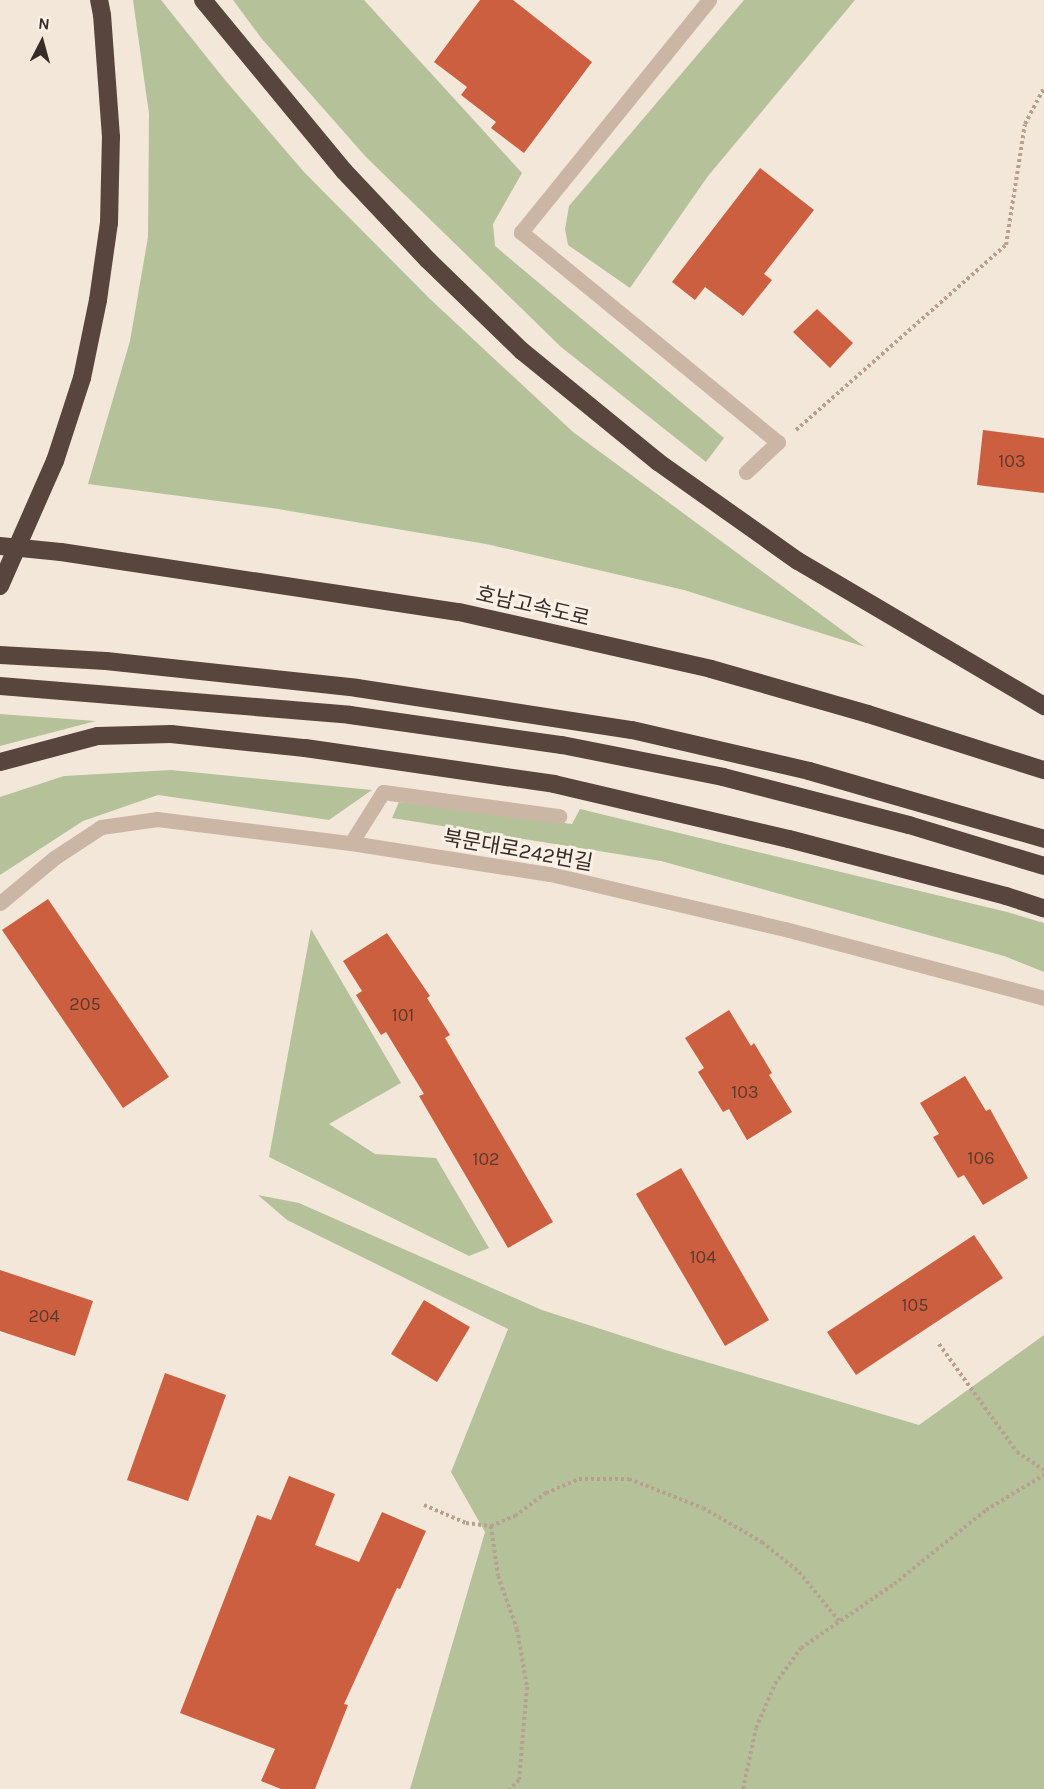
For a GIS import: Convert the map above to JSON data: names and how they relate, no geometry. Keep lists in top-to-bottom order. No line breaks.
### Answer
{"streets":{"highway":["호남고속도로"],"street":["북문대로242번길"]},"house_numbers":["103","205","101","103","106","102","104","105","204"],"north":"top"}
